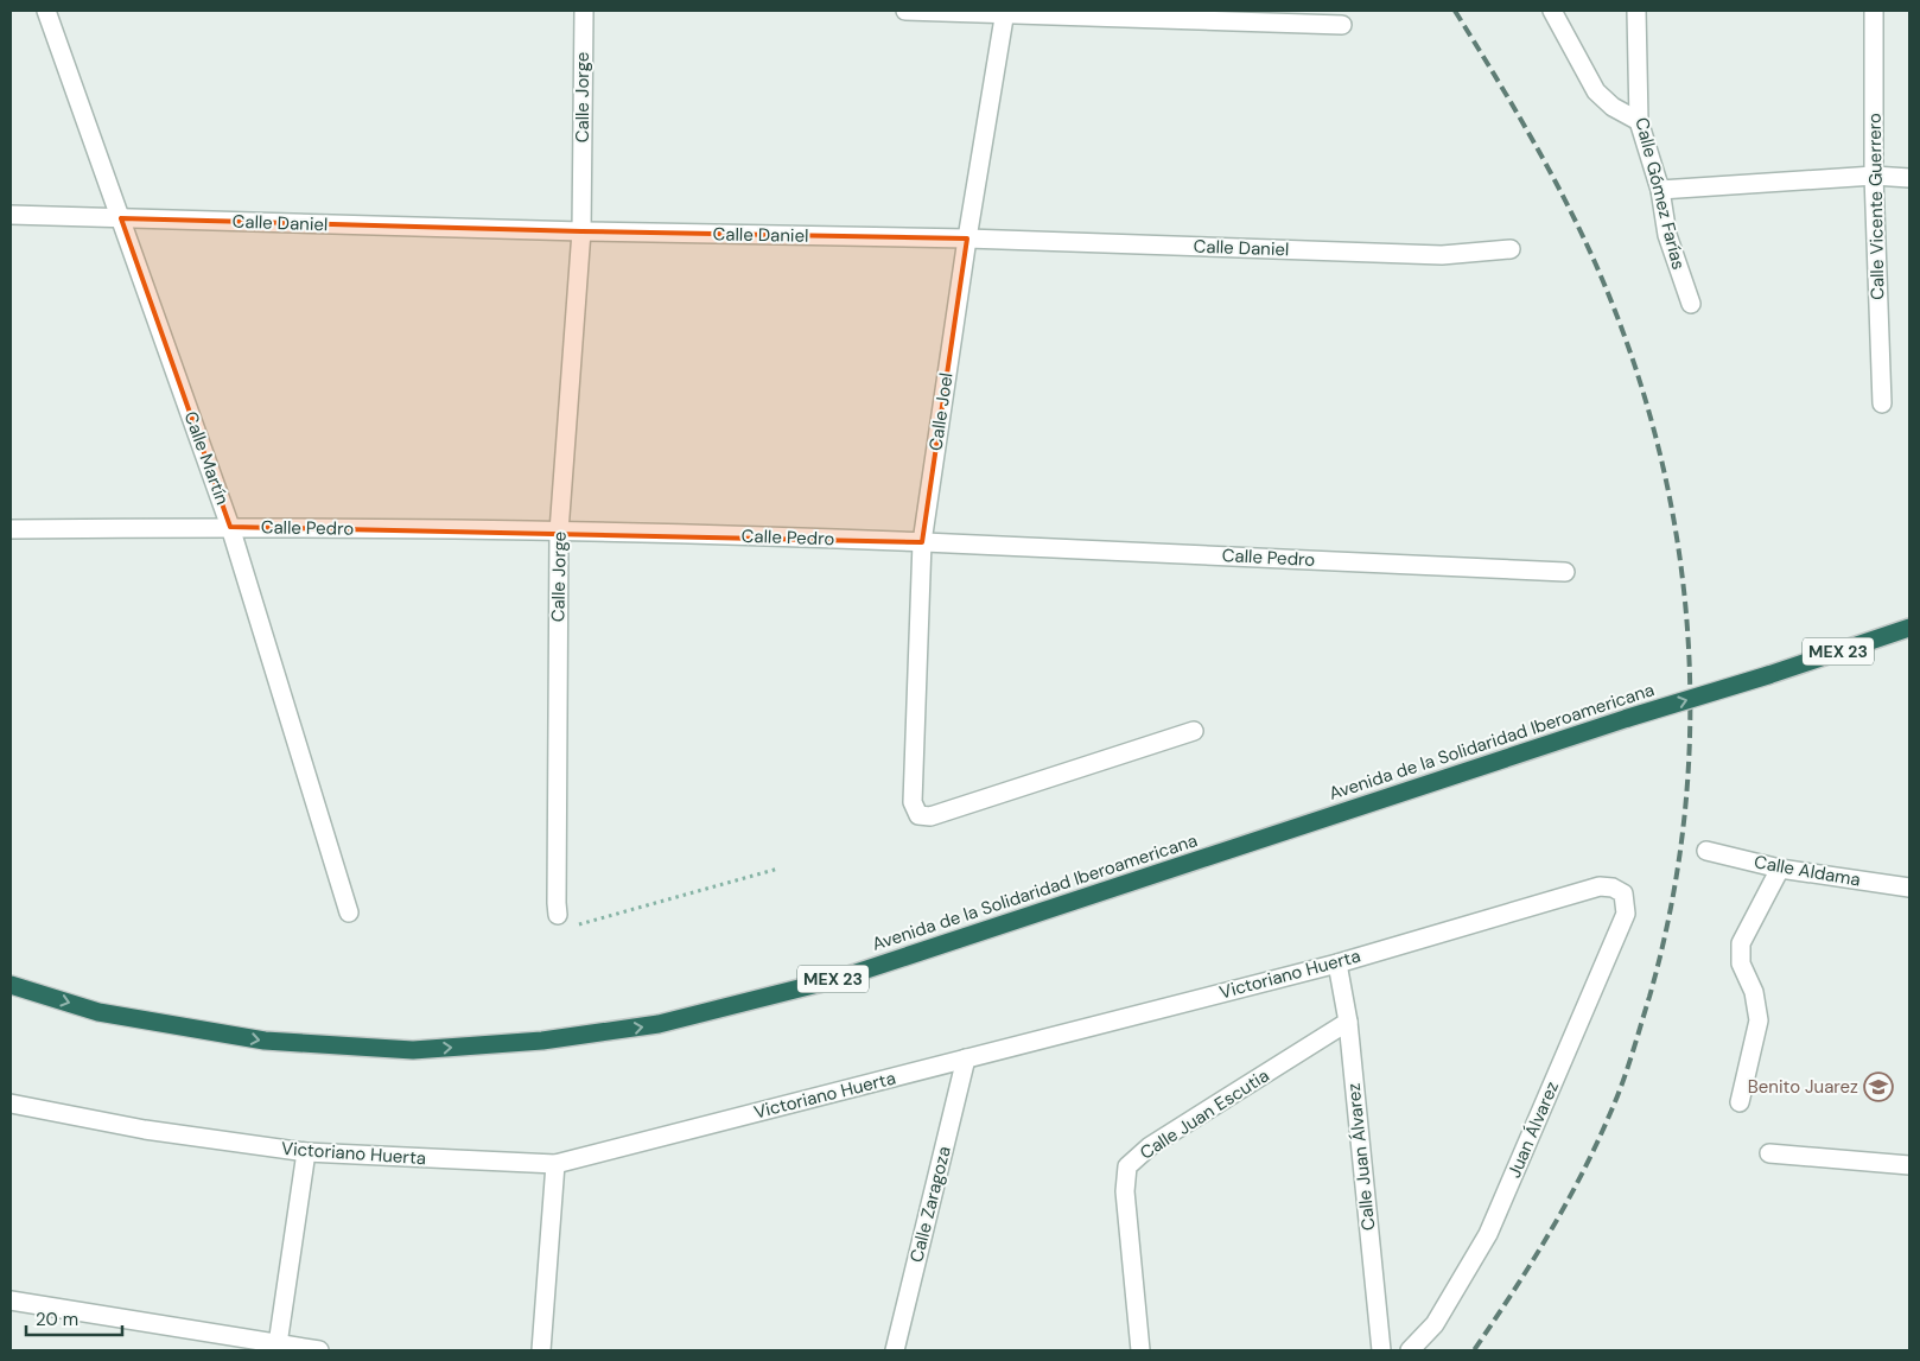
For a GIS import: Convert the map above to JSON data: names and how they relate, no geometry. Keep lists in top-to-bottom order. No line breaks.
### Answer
{"streets":{"highway":["MEX 23","Avenida de la Solidaridad Iberoamericana"],"street":["Calle Jorge","Calle Gómez Farías","Calle Vicente Guerrero","Calle Daniel","Calle Joel","Calle Martín","Calle Pedro","Calle Aldama","Victoriano Huerta","Calle Juan Escutia","Juan Álvarez","Calle Juan Álvarez","Calle Zaragoza"]},"crossings":[["Calle Jorge","Calle Daniel"],["Calle Jorge","Calle Pedro"],["Calle Daniel","Calle Joel"],["Calle Daniel","Calle Martín"],["Calle Joel","Calle Pedro"],["Calle Martín","Calle Pedro"],["Victoriano Huerta","Juan Álvarez"],["Victoriano Huerta","Calle Juan Álvarez"],["Victoriano Huerta","Calle Zaragoza"],["Calle Juan Escutia","Calle Juan Álvarez"]],"one_way":["Avenida de la Solidaridad Iberoamericana"],"places":{"school or university":["Benito Juarez"]},"scale_bar":"20 m"}
